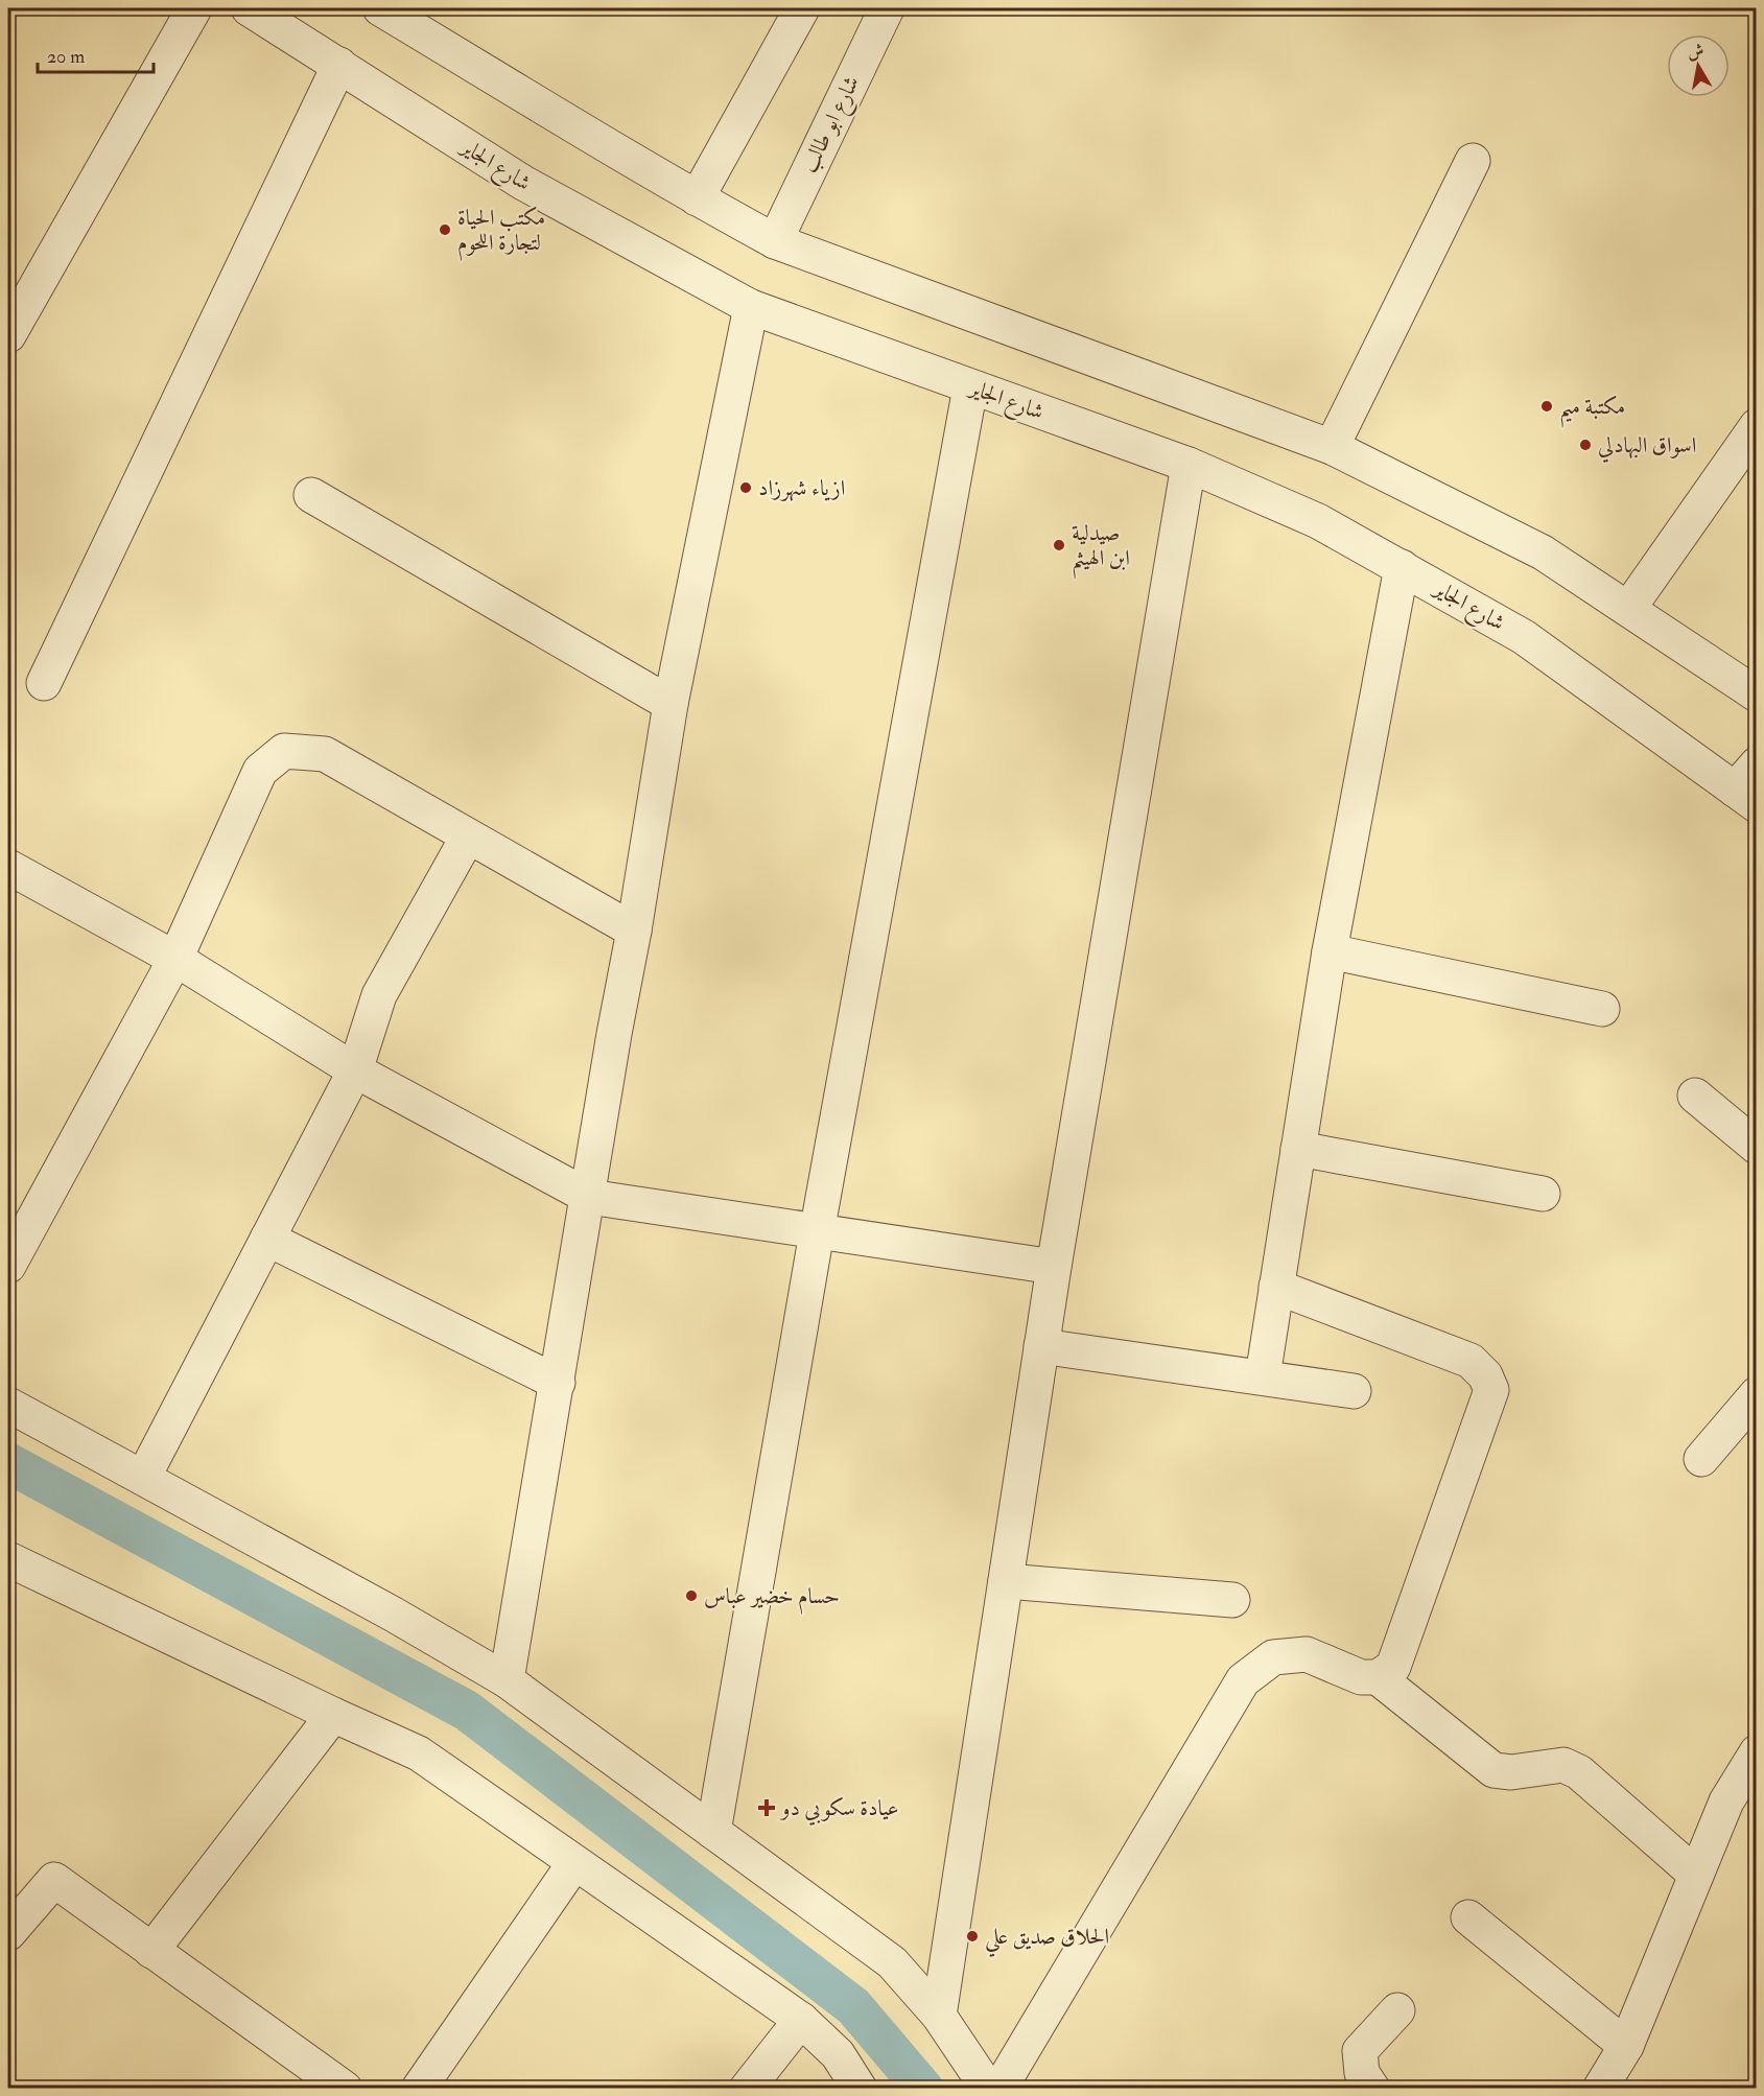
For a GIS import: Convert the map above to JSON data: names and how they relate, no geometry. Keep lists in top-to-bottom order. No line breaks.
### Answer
{"streets":{"street":["شارع ابو طالب","شارع الجاير"]},"places":{"other":["مكتب الحياة لتجارة اللحوم","مكتبة ميم","اسواق البهادلي","ازياء شهرزاد","صيدلية ابن الهيثم","حسام خضير عباس","الحلاق صديق علي"],"health":["عيادة سكوبي دو"]},"scale_bar":"20 m","north":"top"}
